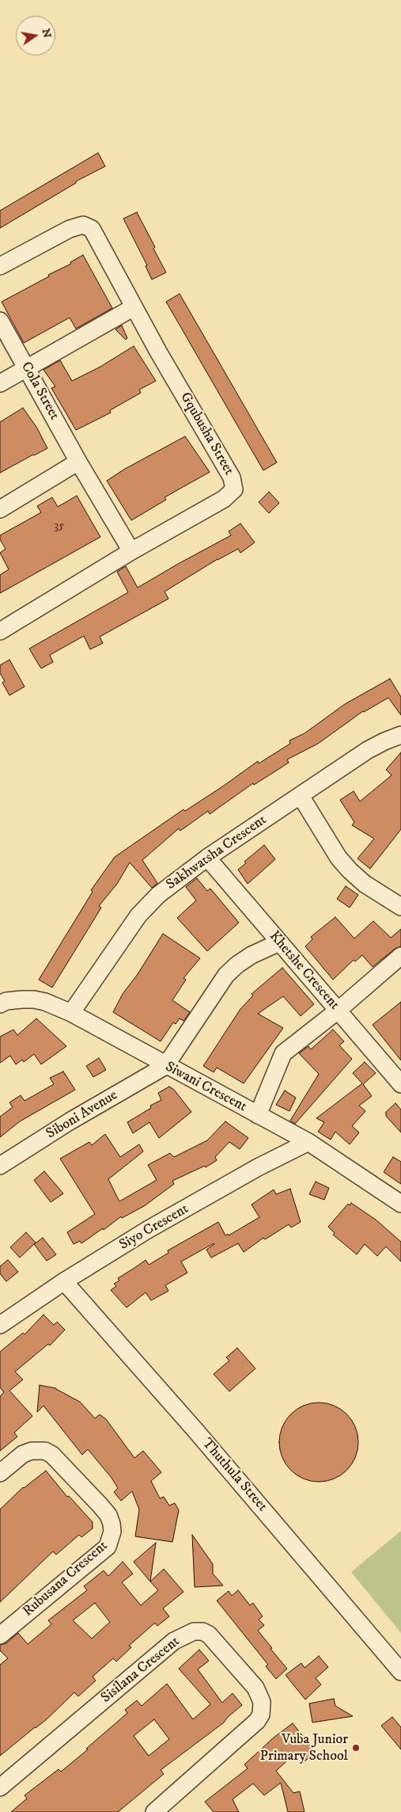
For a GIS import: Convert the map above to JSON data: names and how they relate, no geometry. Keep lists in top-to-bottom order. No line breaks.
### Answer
{"streets":{"street":["Cola Street","Gqubusha Street","Sakhwatsha Crescent","Khetshe Crescent","Siwani Crescent","Siboni Avenue","Siyo Crescent","Thuthula Street","Rubusana Crescent","Sisilana Crescent"]},"crossings":[["Cola Street","Gqubusha Street"],["Sakhwatsha Crescent","Khetshe Crescent"],["Sakhwatsha Crescent","Siwani Crescent"],["Siwani Crescent","Siboni Avenue"],["Siwani Crescent","Siyo Crescent"],["Siyo Crescent","Thuthula Street"]],"places":["Vuba Junior Primary School"],"house_numbers":["35"],"north":"right"}
